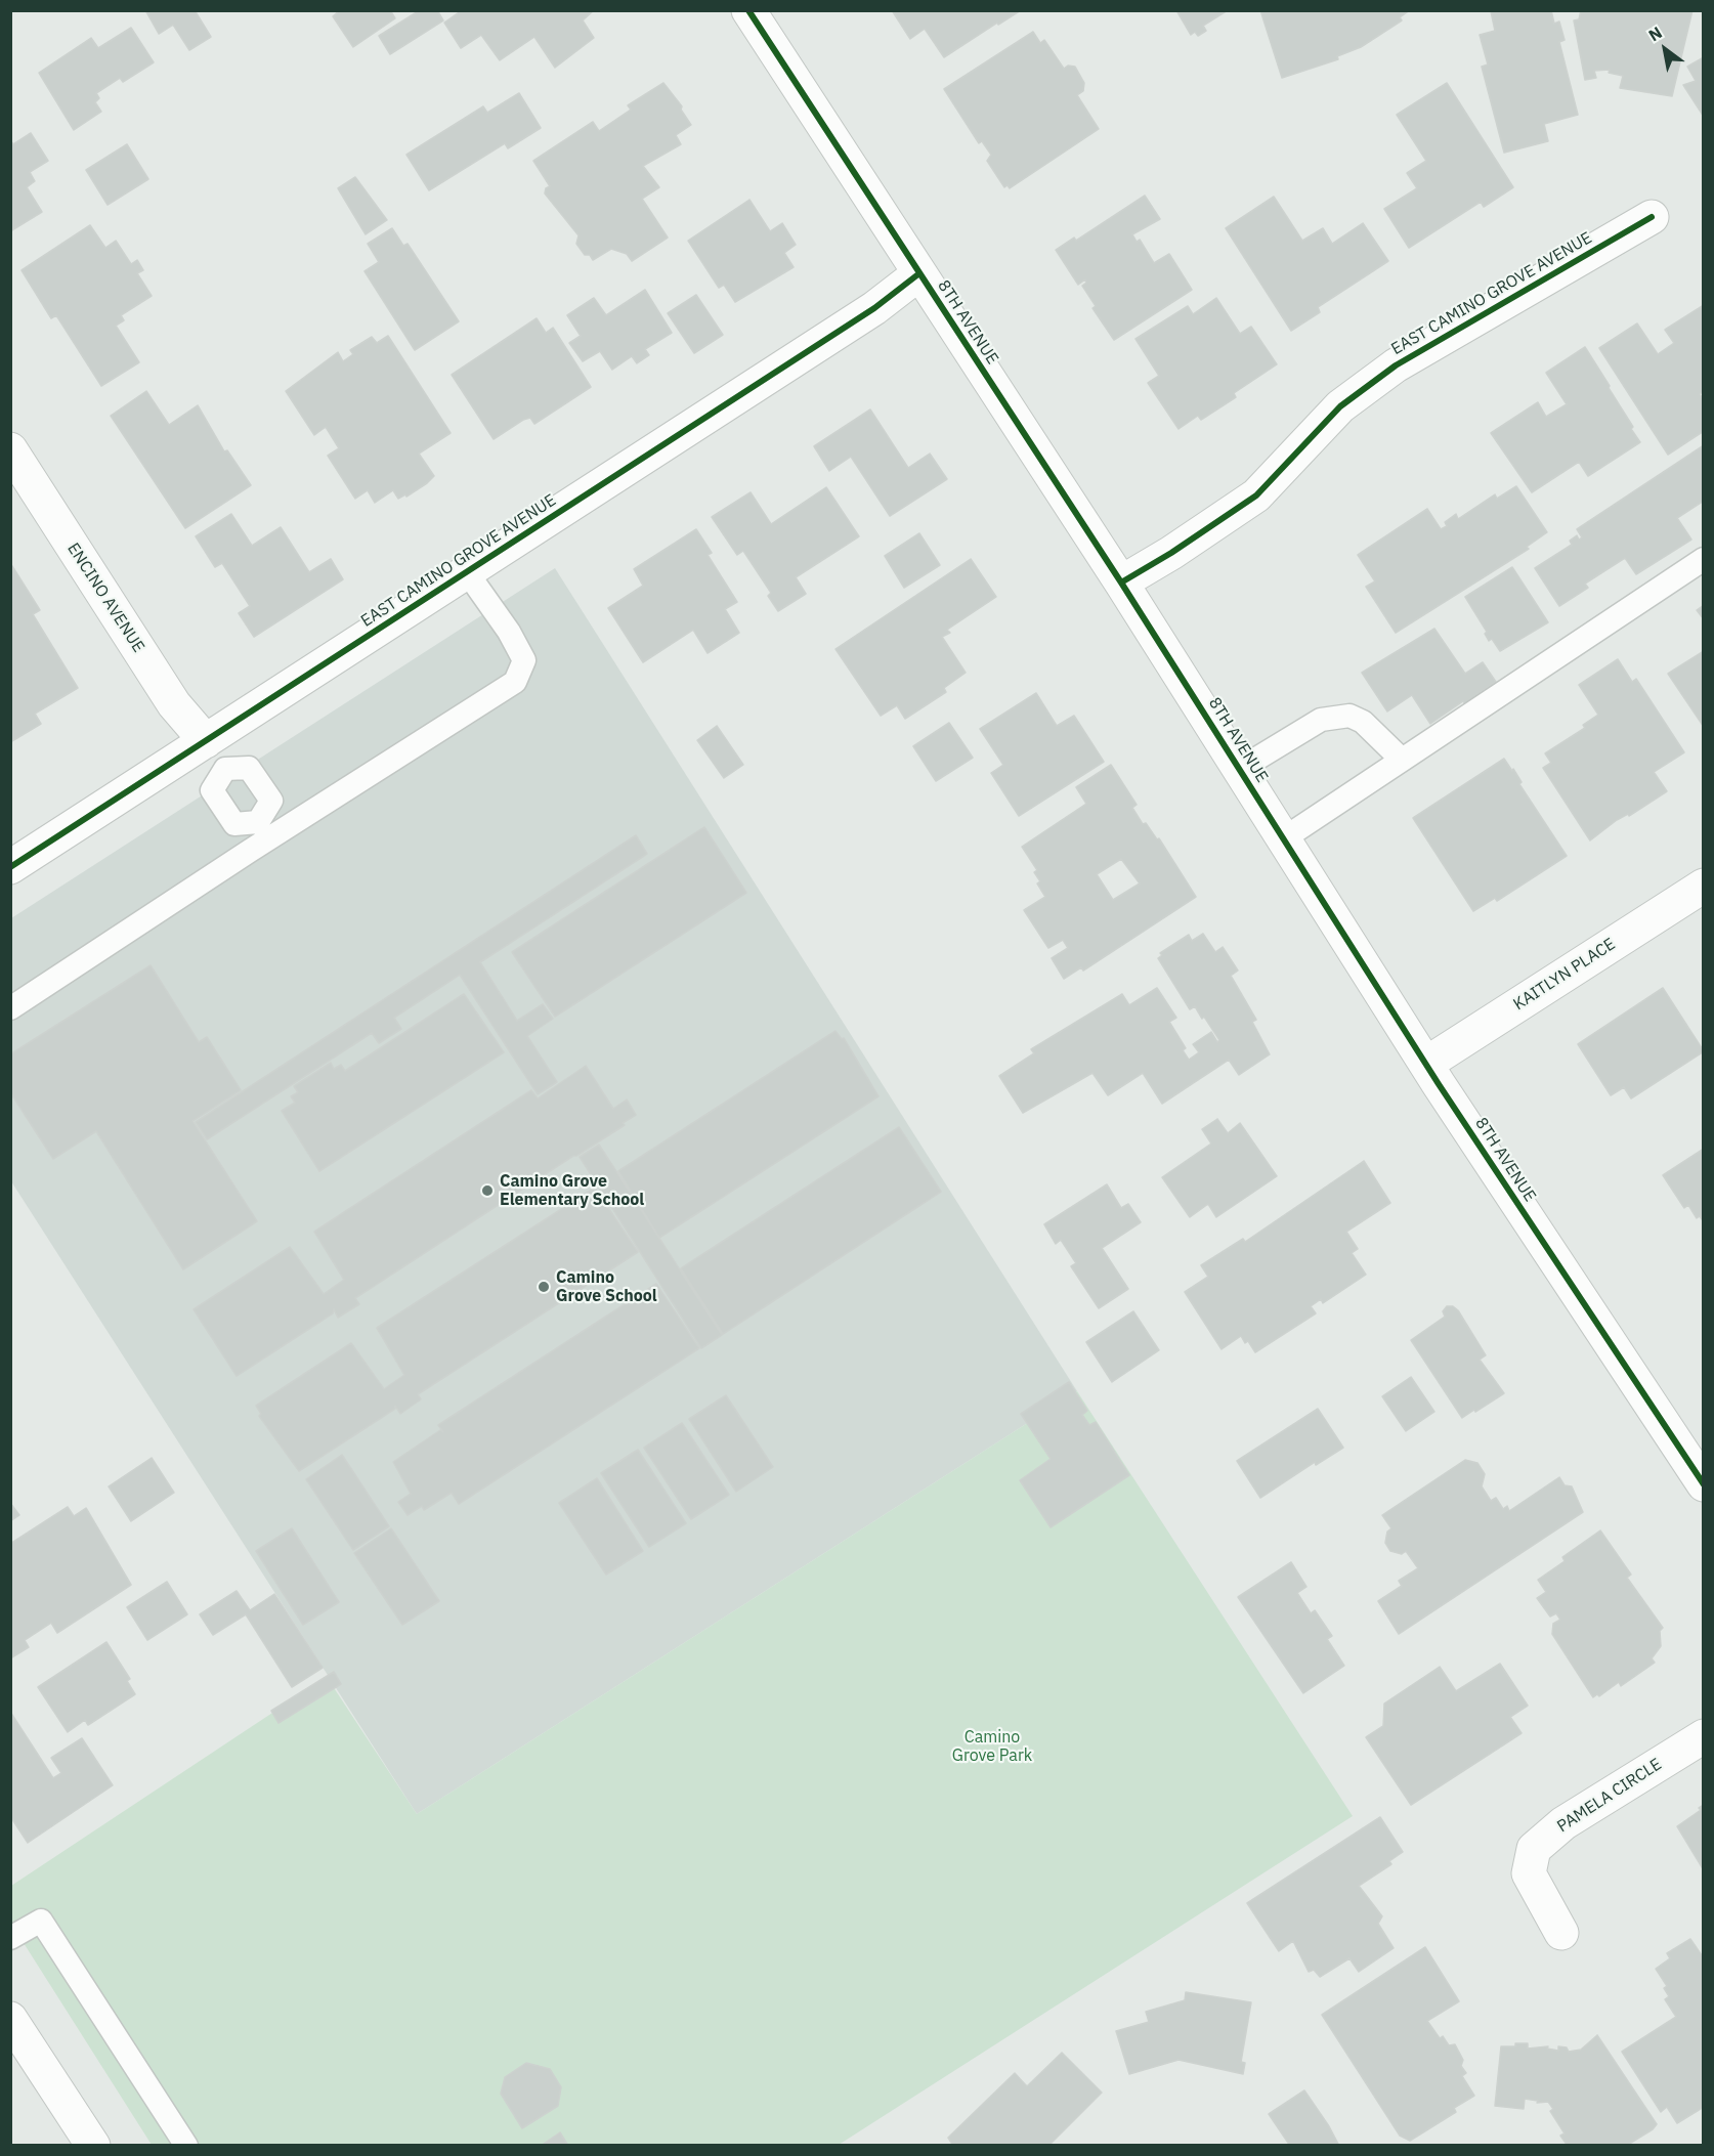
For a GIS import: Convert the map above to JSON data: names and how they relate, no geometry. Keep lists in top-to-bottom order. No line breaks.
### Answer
{"streets":{"street":["EAST CAMINO GROVE AVENUE","8TH AVENUE","ENCINO AVENUE","KAITLYN PLACE","PAMELA CIRCLE"]},"crossings":[["EAST CAMINO GROVE AVENUE","8TH AVENUE"],["EAST CAMINO GROVE AVENUE","ENCINO AVENUE"],["8TH AVENUE","KAITLYN PLACE"]],"parks":["Camino Grove Park"],"places":["Camino Grove Elementary School","Camino Grove School"],"north":"top left"}
